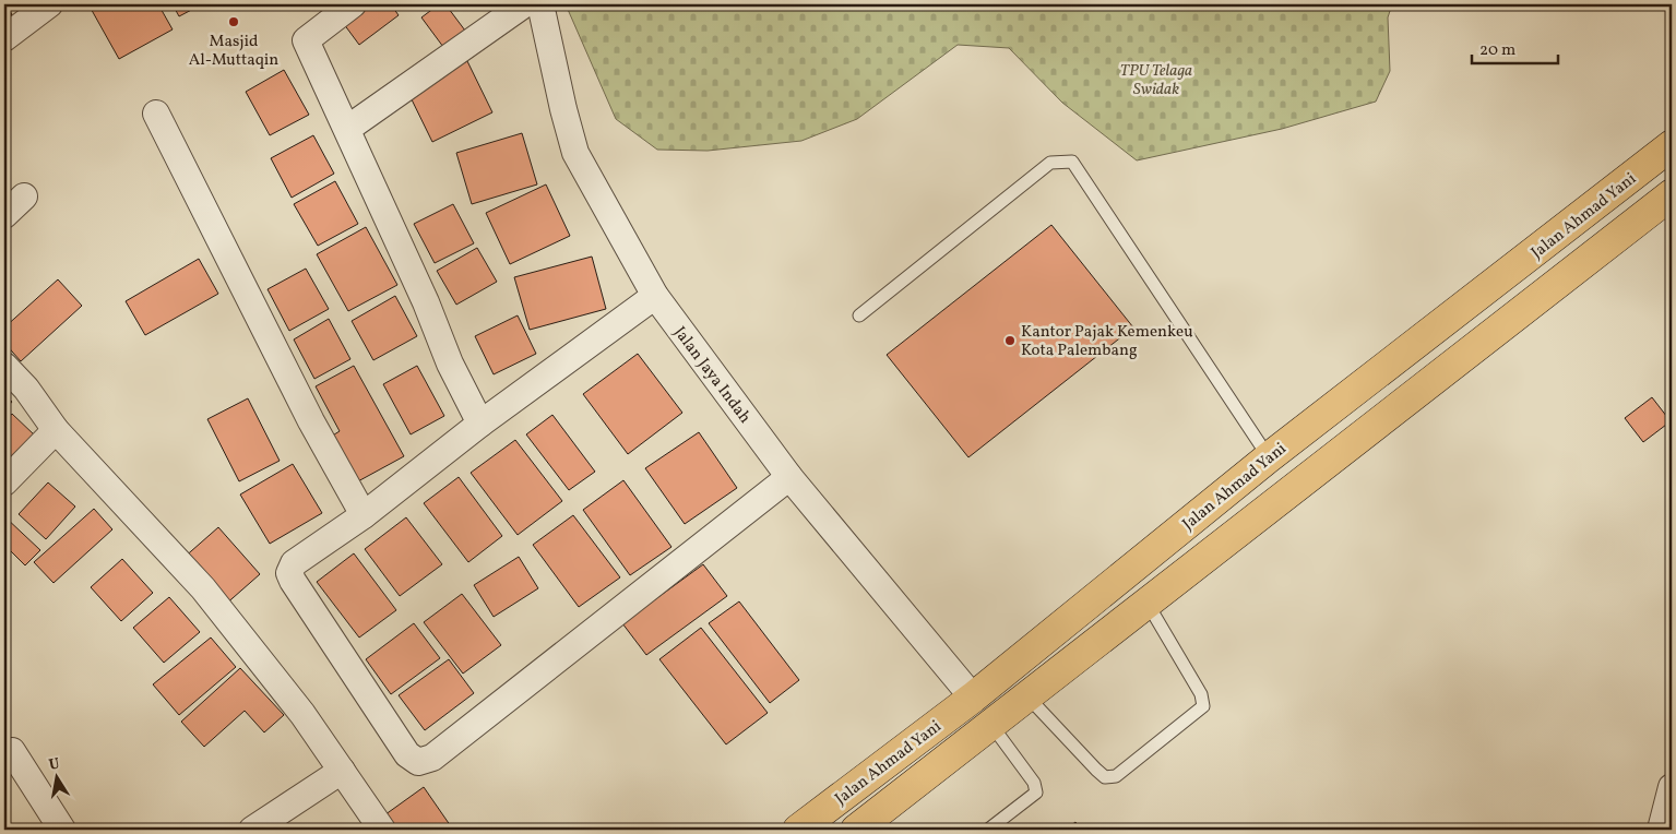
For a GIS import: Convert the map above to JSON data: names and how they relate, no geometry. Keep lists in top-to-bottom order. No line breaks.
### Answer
{"streets":{"highway":["Jalan Ahmad Yani"],"street":["Jalan Jaya Indah"]},"crossings":[["Jalan Ahmad Yani","Jalan Jaya Indah"]],"parks":["TPU Telaga Swidak"],"places":["Masjid Al-Muttaqin","Kantor Pajak Kemenkeu Kota Palembang"],"scale_bar":"20 m","north":"top"}
